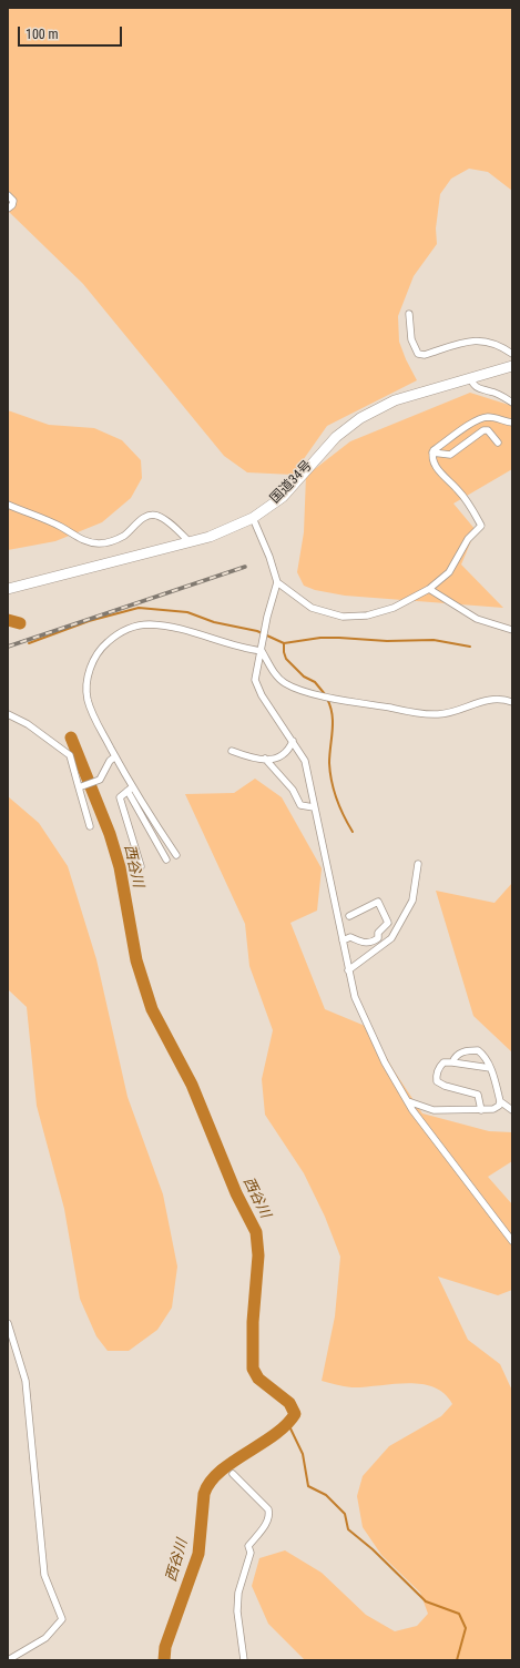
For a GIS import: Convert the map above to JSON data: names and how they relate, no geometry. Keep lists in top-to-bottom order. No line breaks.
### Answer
{"streets":{"highway":["国道34号"]},"water":["西谷川"],"scale_bar":"100 m"}
